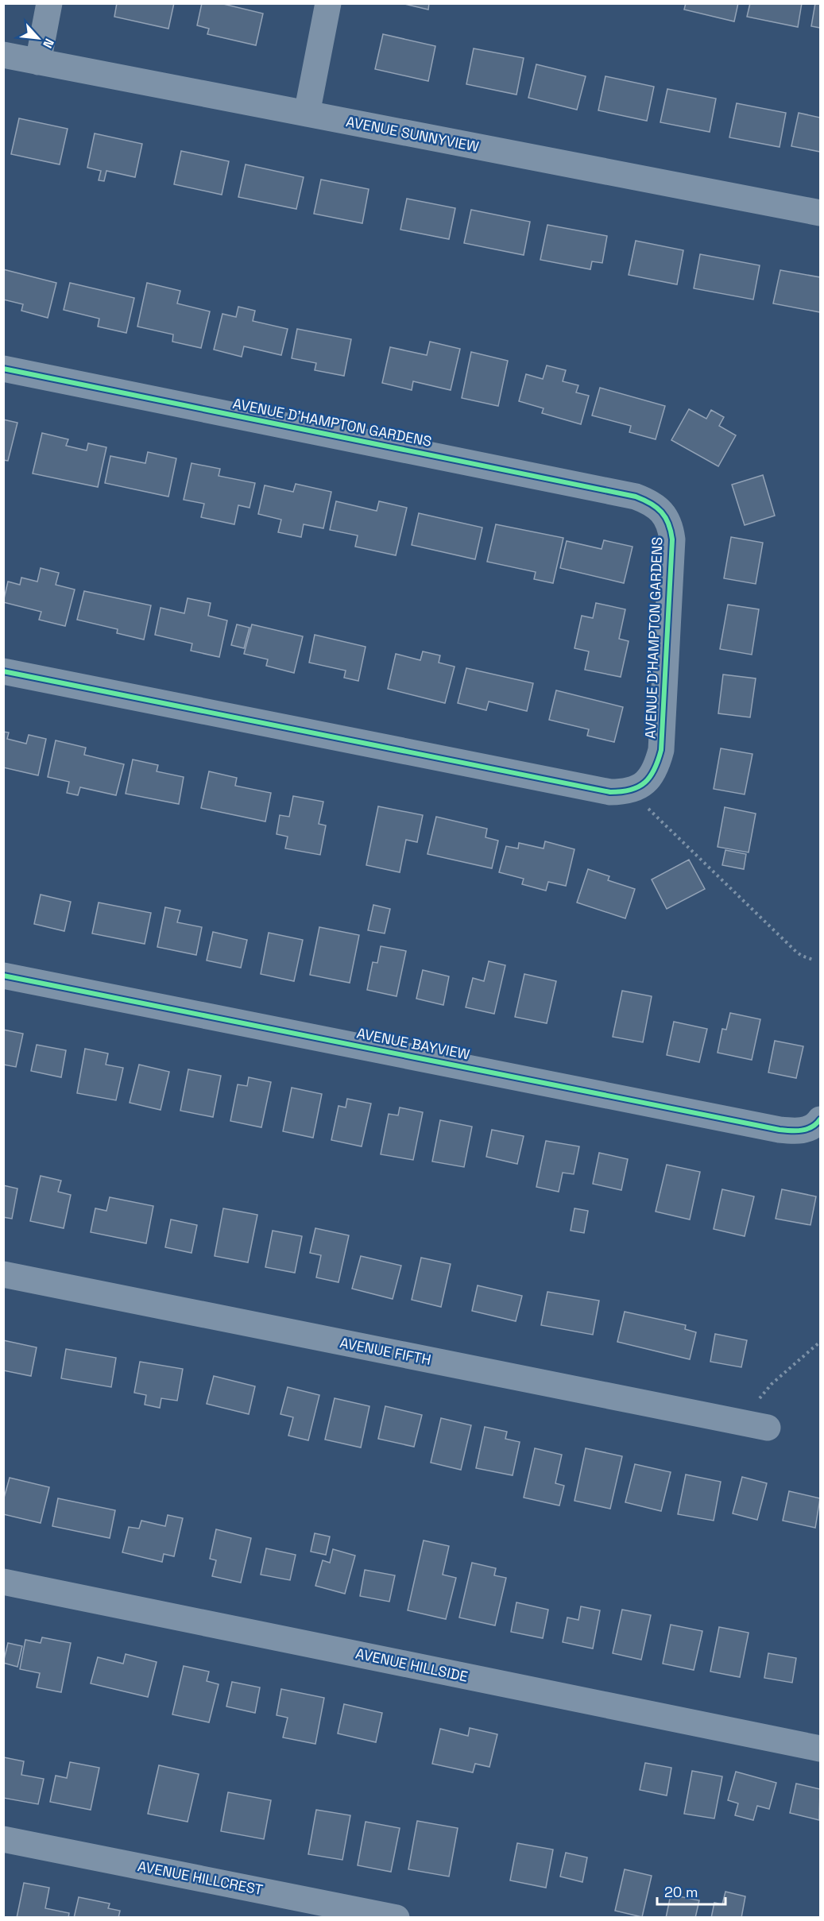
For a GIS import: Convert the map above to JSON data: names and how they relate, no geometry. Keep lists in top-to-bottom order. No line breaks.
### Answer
{"streets":{"street":["AVENUE SUNNYVIEW","AVENUE D'HAMPTON GARDENS","AVENUE BAYVIEW","AVENUE FIFTH","AVENUE HILLSIDE","AVENUE HILLCREST"]},"scale_bar":"20 m","north":"bottom right"}
